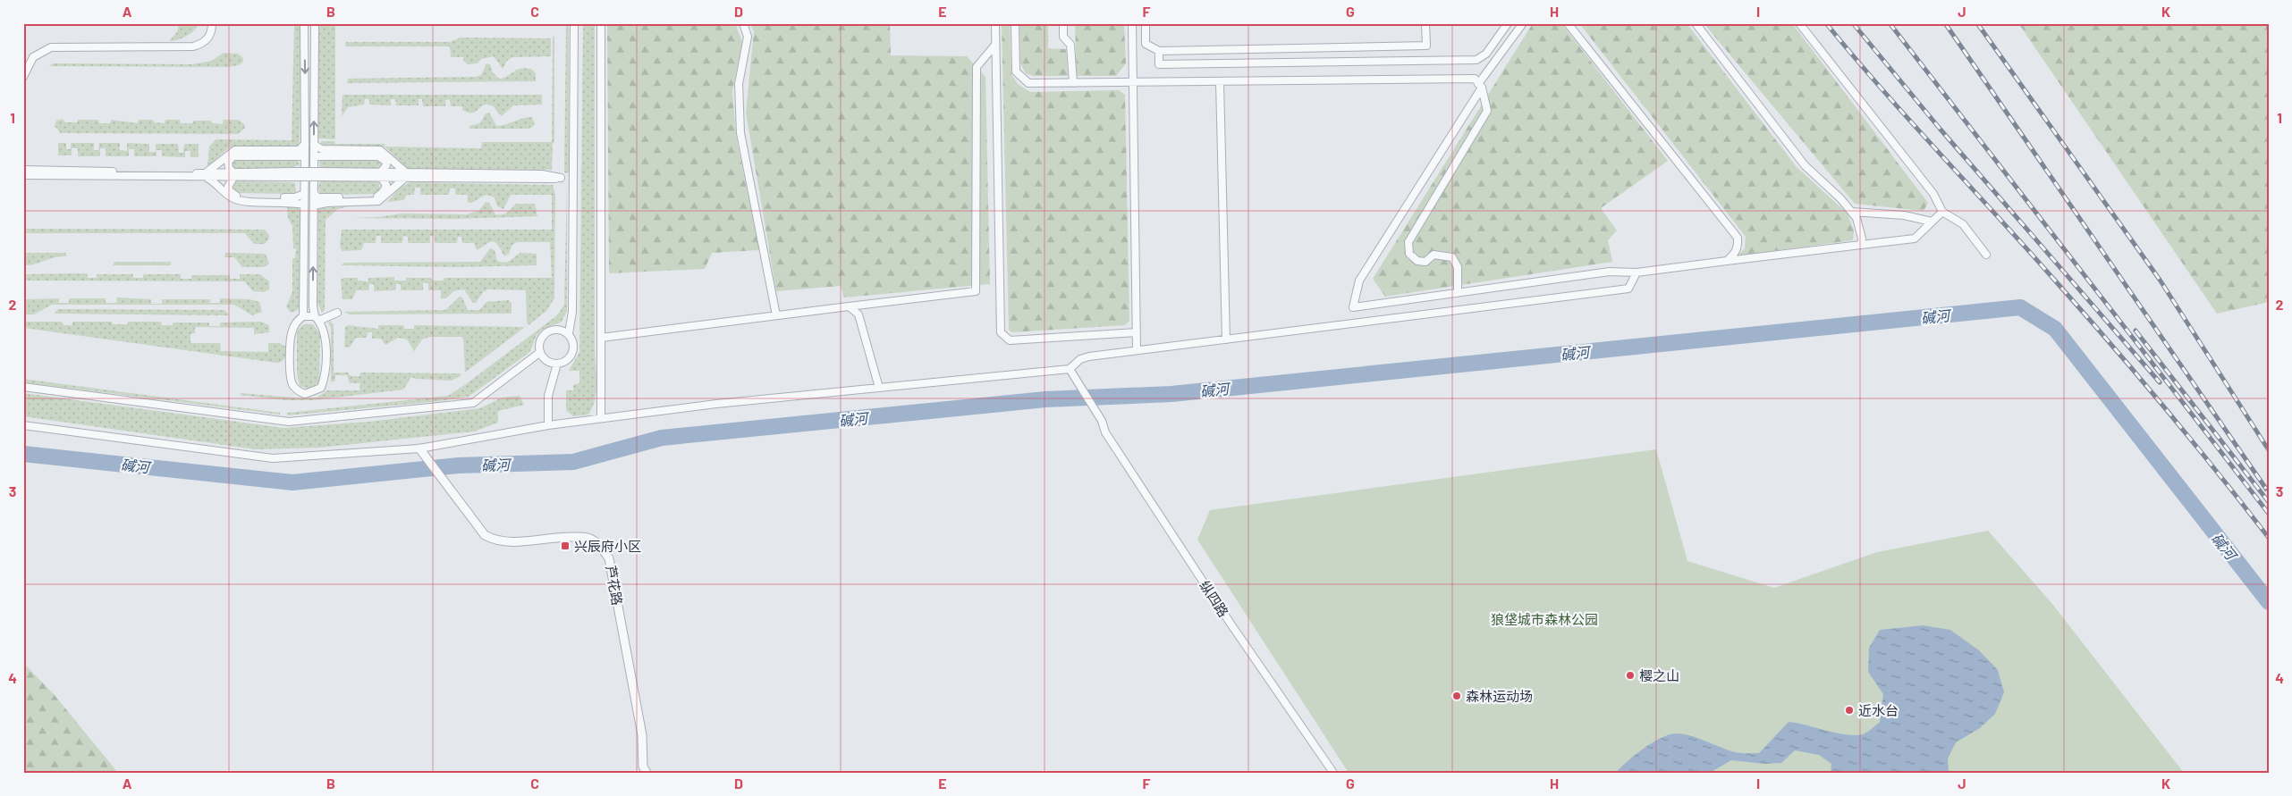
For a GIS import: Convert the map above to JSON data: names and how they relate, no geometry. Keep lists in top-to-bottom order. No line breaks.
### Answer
{"streets":{"street":["芦花路","纵四路"]},"water":["碱河"],"parks":["狼垡城市森林公园"],"places":{"transit":["兴辰府小区"],"other":["樱之山","森林运动场","近水台"]},"grid":{"columns":["A","B","C","D","E","F","G","H","I","J","K"],"rows":["1","2","3","4"]}}
